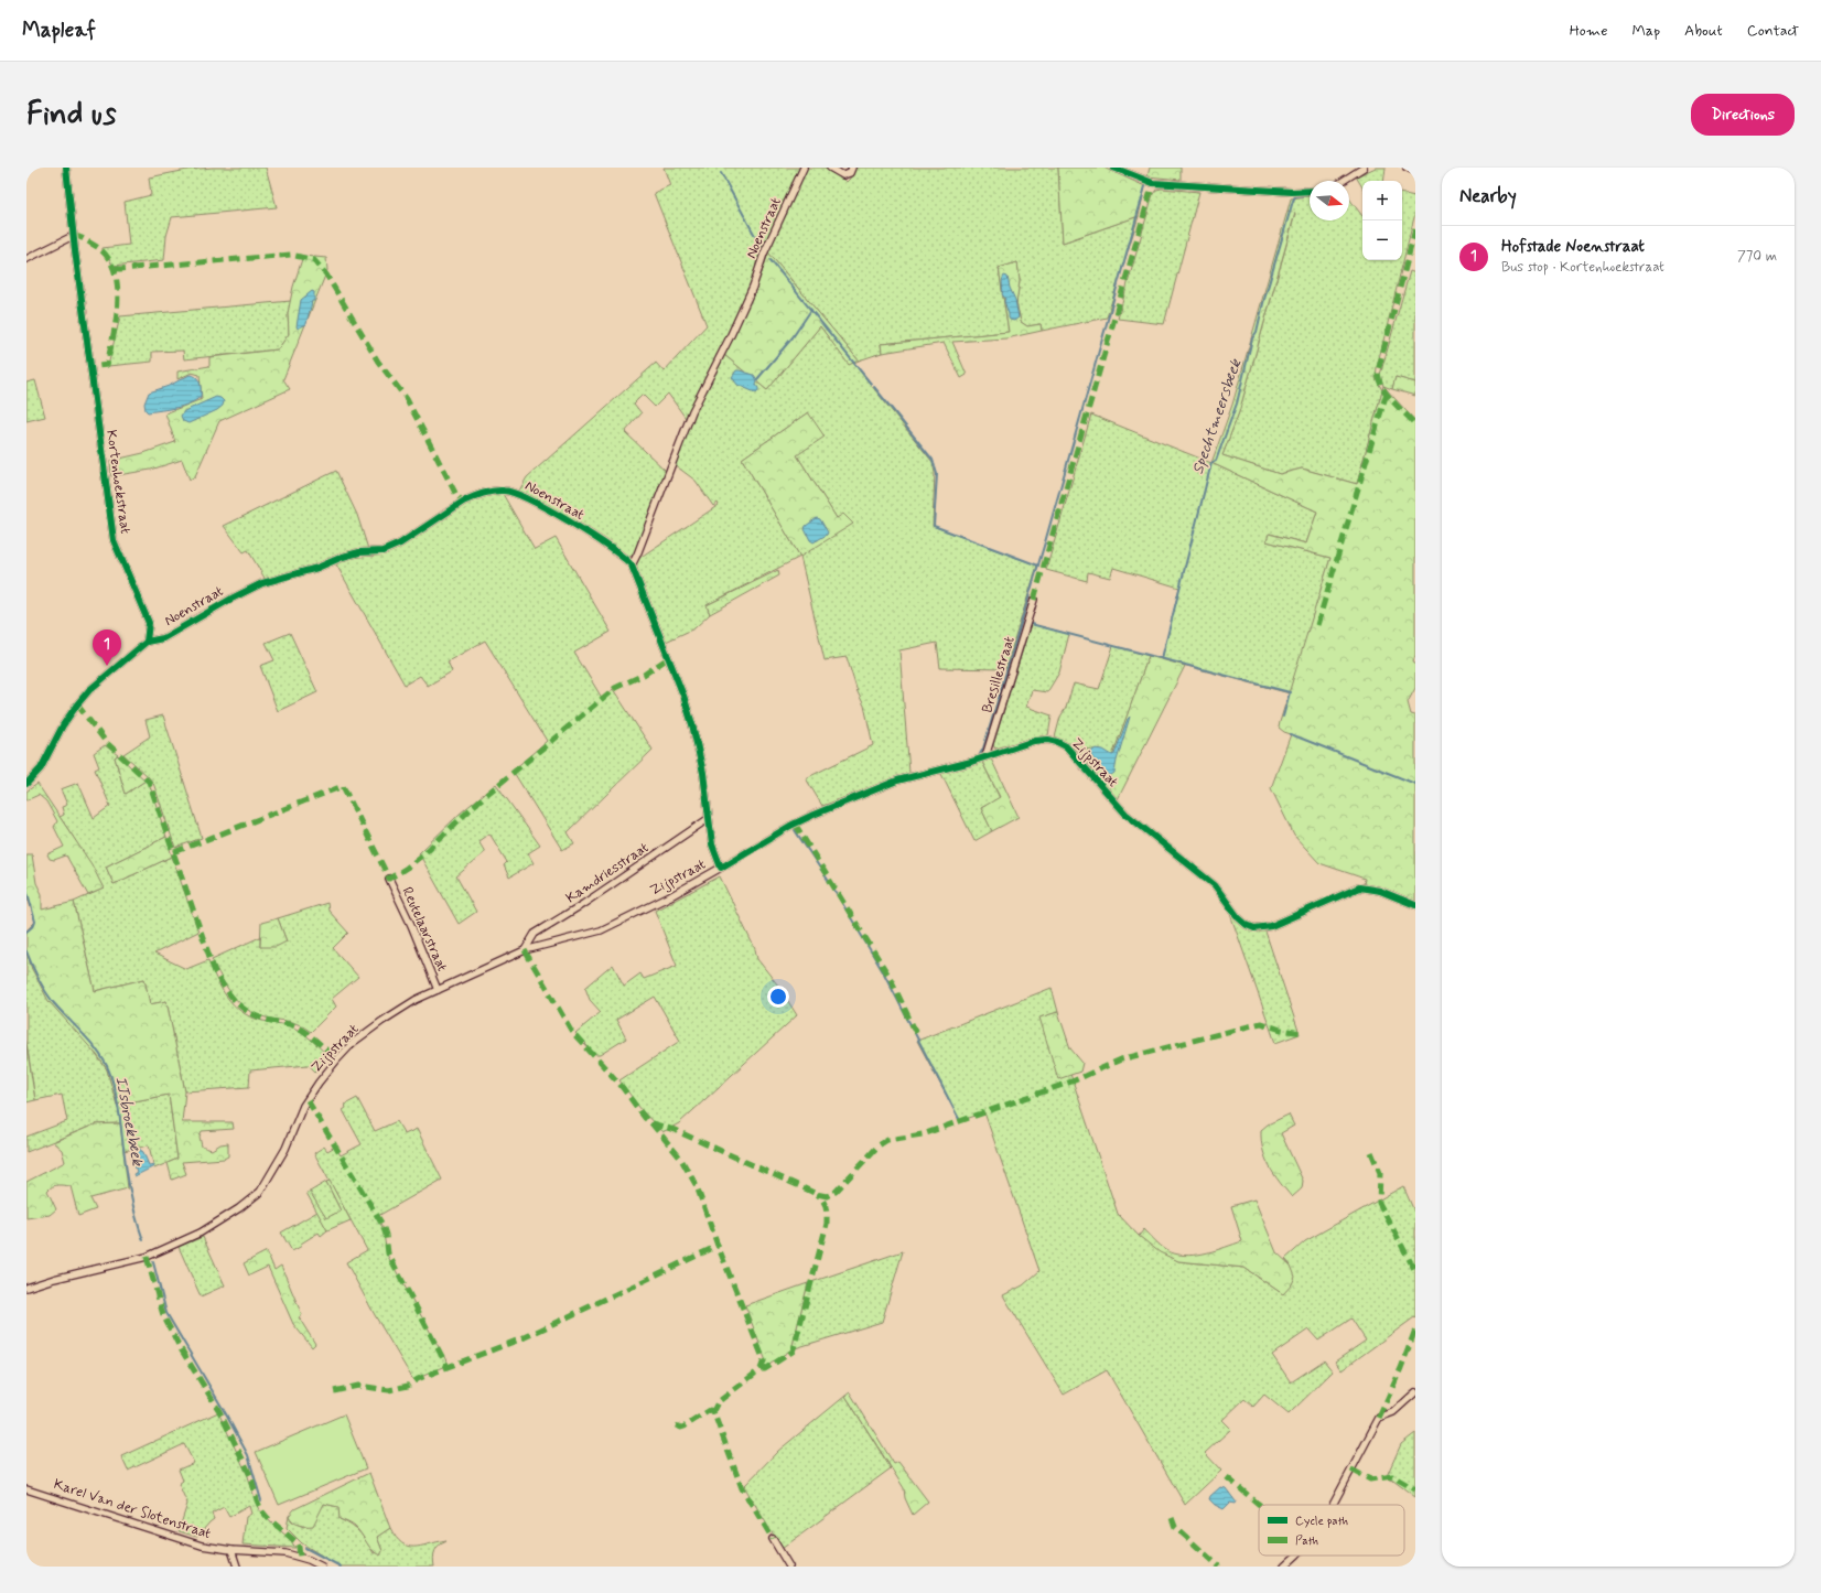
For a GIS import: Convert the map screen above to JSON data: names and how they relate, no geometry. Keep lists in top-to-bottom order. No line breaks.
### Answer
{"streets":{"street":["Noenstraat","Kortenhoekstraat","Bresillestraat","Zijpstraat","Kamdriesstraat","Reutelaarstraat","Karel Van der Slotenstraat"]},"crossings":[["Noenstraat","Kortenhoekstraat"],["Noenstraat","Zijpstraat"],["Noenstraat","Kamdriesstraat"],["Bresillestraat","Zijpstraat"],["Zijpstraat","Kamdriesstraat"],["Zijpstraat","Reutelaarstraat"]],"water":["Spechtmeersbeek","IJsbroekbeek"],"legend":["Cycle path","Path"],"north":"right","page":{"header":"Mapleaf","nav":["Home","Map","About","Contact"],"buttons":"Directions","title":"Find us","heading":"Nearby","map_buttons":["+","−"],"list":[{"mark":"1","name":"Hofstade Noenstraat","note":"Bus stop · Kortenhoekstraat","value":"770 m"}],"pins":"1"}}
